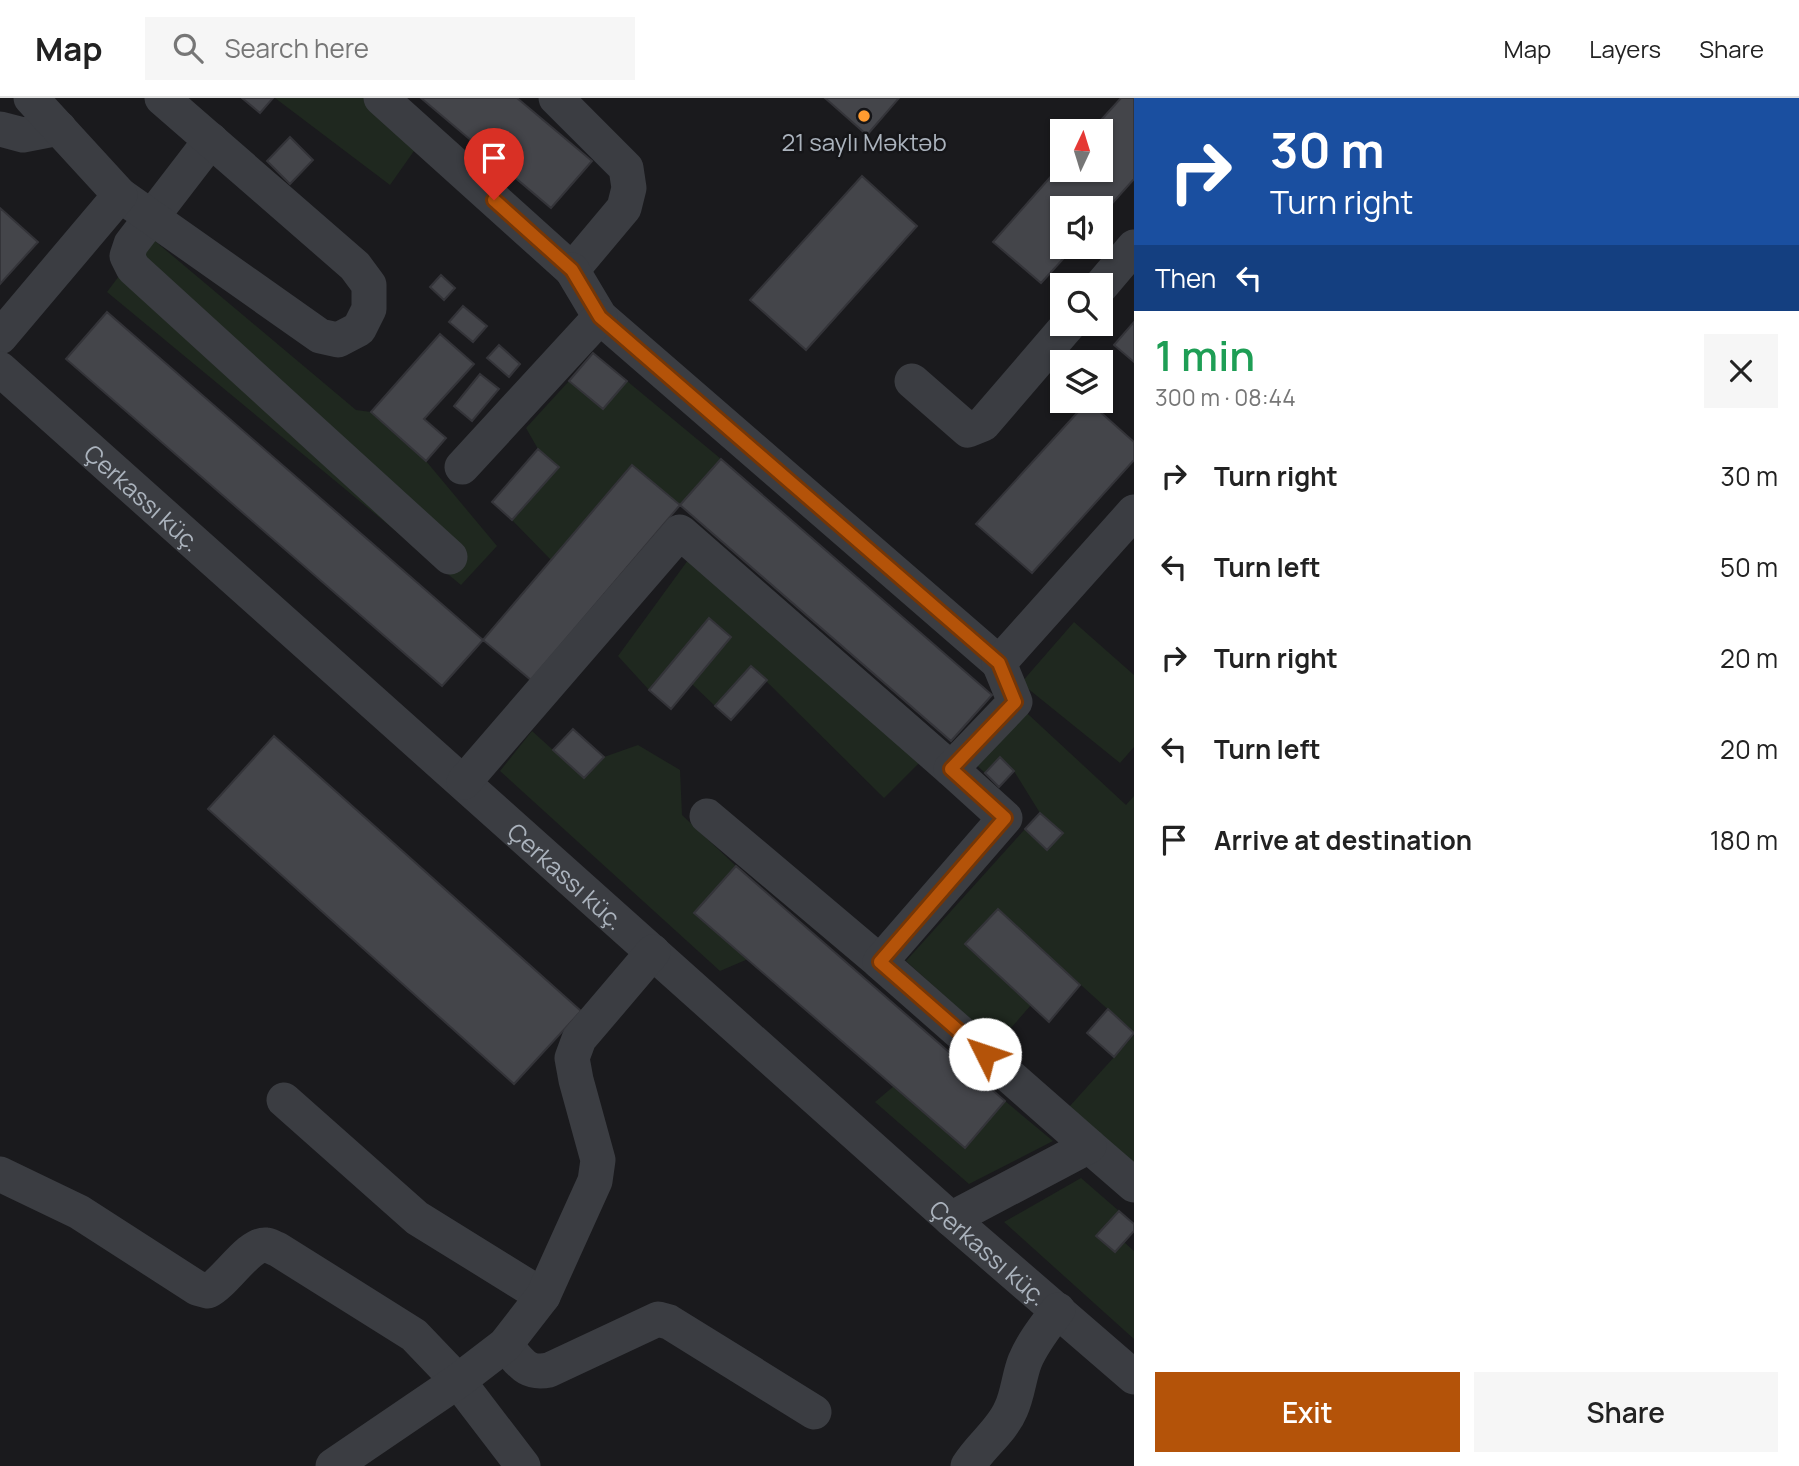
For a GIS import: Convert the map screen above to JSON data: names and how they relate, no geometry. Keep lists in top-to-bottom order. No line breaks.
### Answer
{"streets":{"street":["Çerkassı küç."]},"places":["21 saylı Məktəb"],"north":"top","page":{"header":"Map","search":"Search here","nav":["Map","Layers","Share"],"turn":["30 m","Turn right"],"then":"Then","heading":["1 min","300 m · 08:44"],"list":[{"name":"Turn right","value":"30 m"},{"name":"Turn left","value":"50 m"},{"name":"Turn right","value":"20 m"},{"name":"Turn left","value":"20 m"},{"name":"Arrive at destination","value":"180 m"}],"buttons":["Exit","Share"]}}
